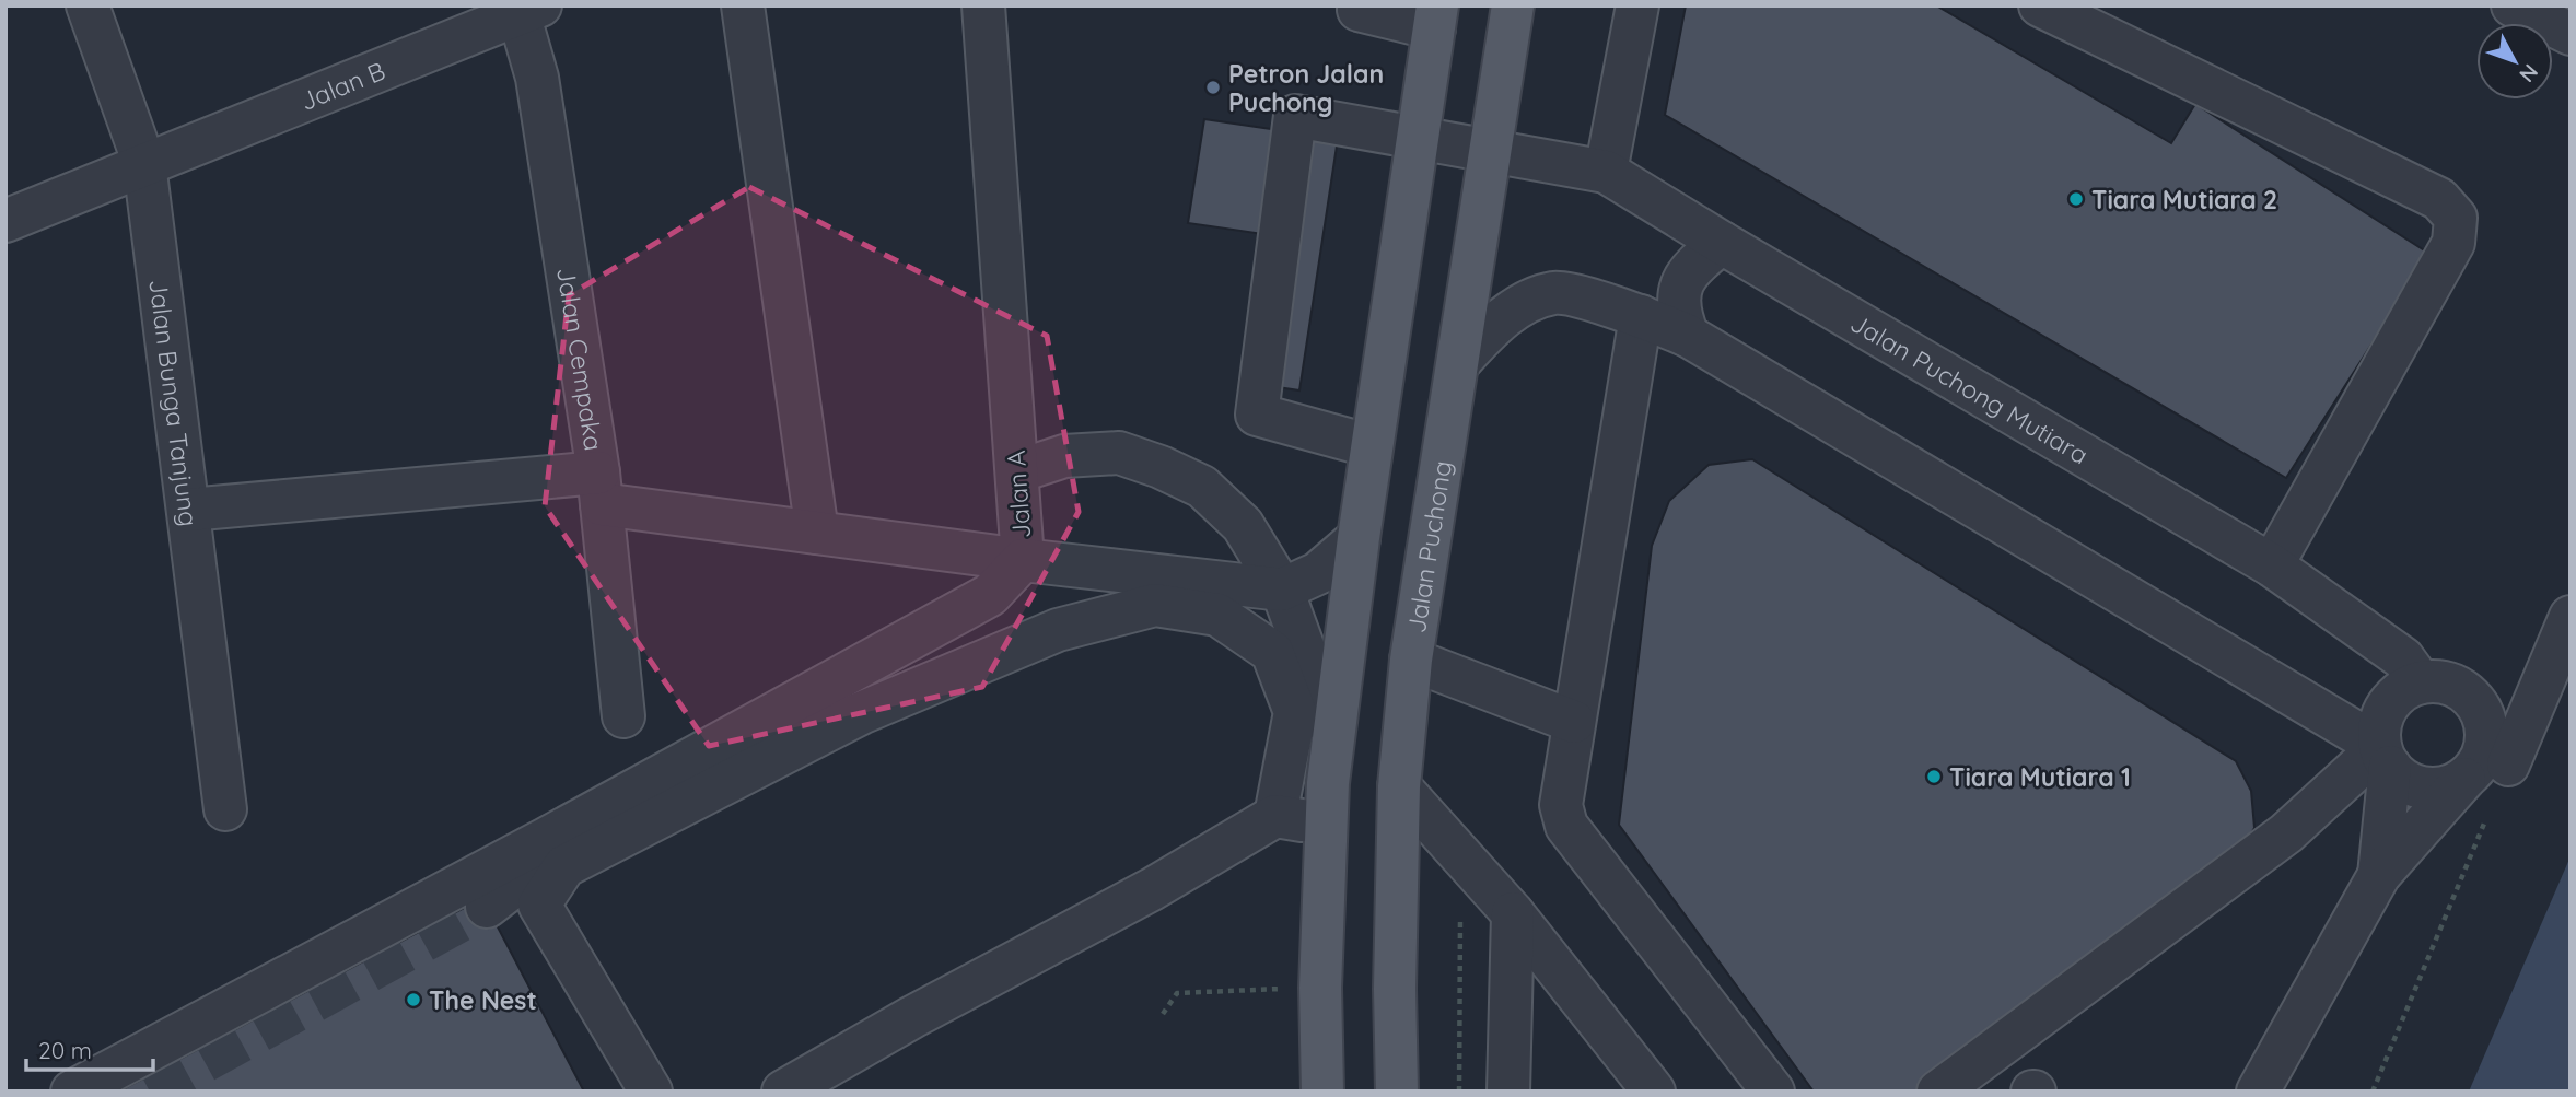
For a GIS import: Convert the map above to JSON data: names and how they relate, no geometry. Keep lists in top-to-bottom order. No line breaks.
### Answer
{"streets":{"main road":["Jalan Puchong"],"street":["Jalan B","Jalan Cempaka","Jalan Puchong Mutiara","Jalan Bunga Tanjung","Jalan A"]},"crossings":[["Jalan B","Jalan Cempaka"],["Jalan B","Jalan Bunga Tanjung"],["Jalan Cempaka","Jalan A"],["Jalan Puchong Mutiara","Jalan Puchong"],["Jalan Bunga Tanjung","Jalan A"]],"places":["Petron Jalan Puchong","Tiara Mutiara 2","Tiara Mutiara 1","The Nest"],"scale_bar":"20 m","north":"bottom right"}
